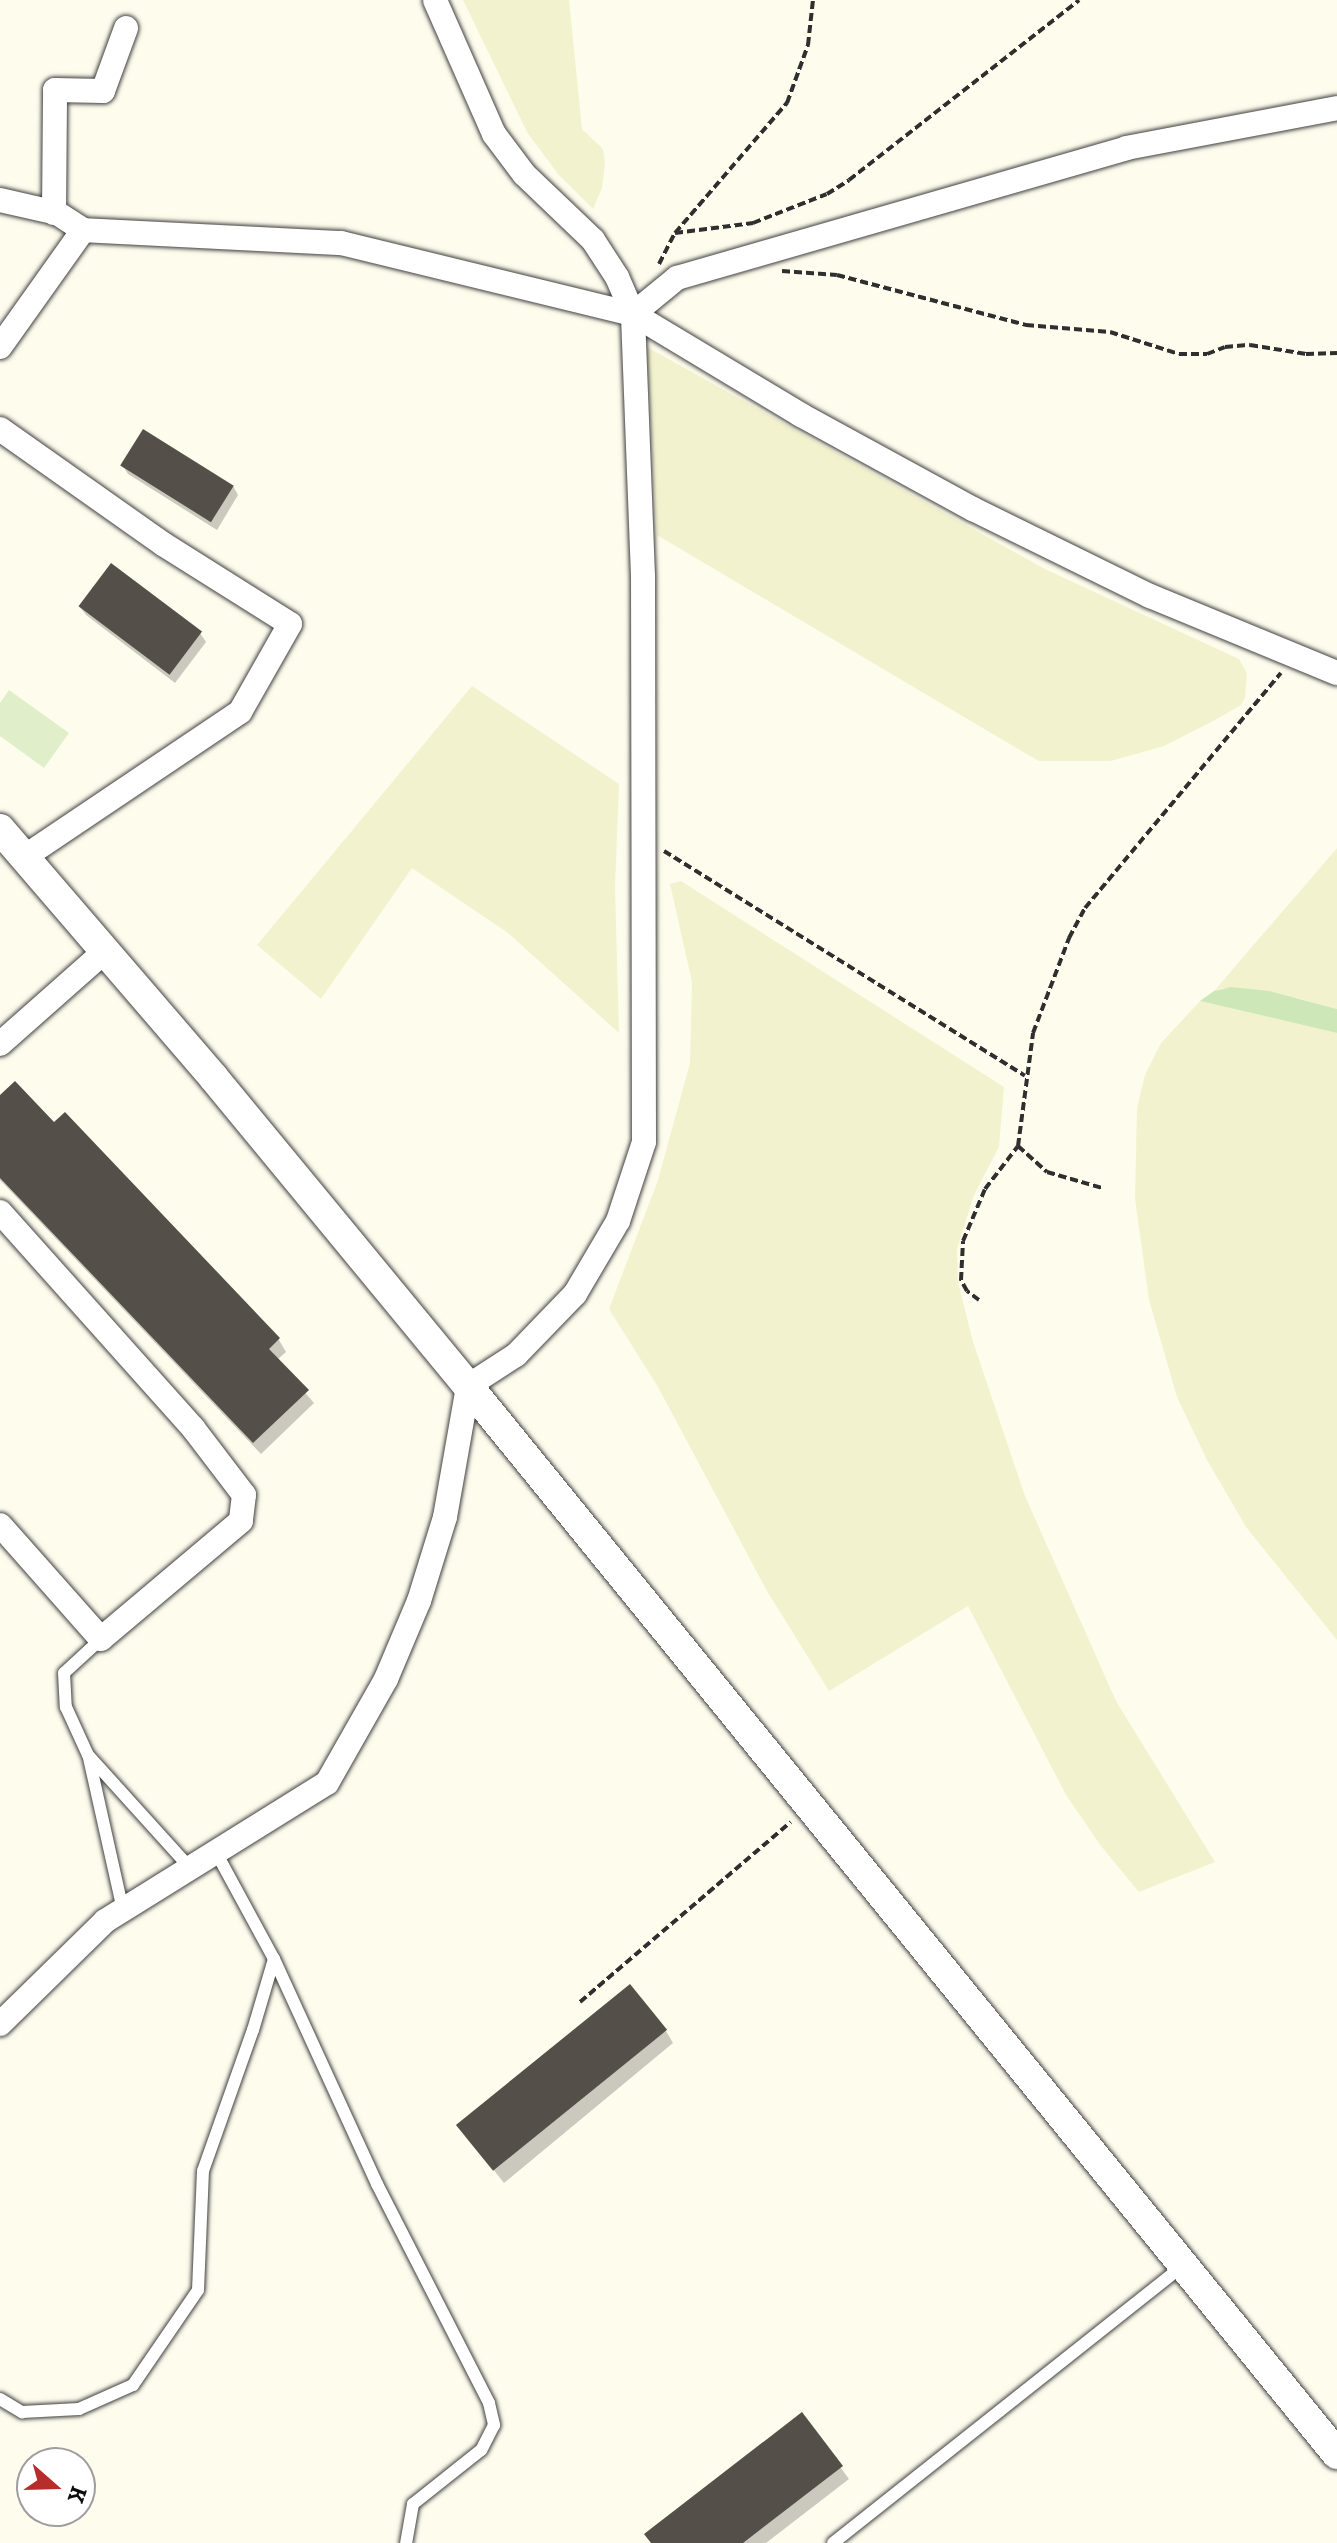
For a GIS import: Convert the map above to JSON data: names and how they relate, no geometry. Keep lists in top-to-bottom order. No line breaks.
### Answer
{"north":"right"}
